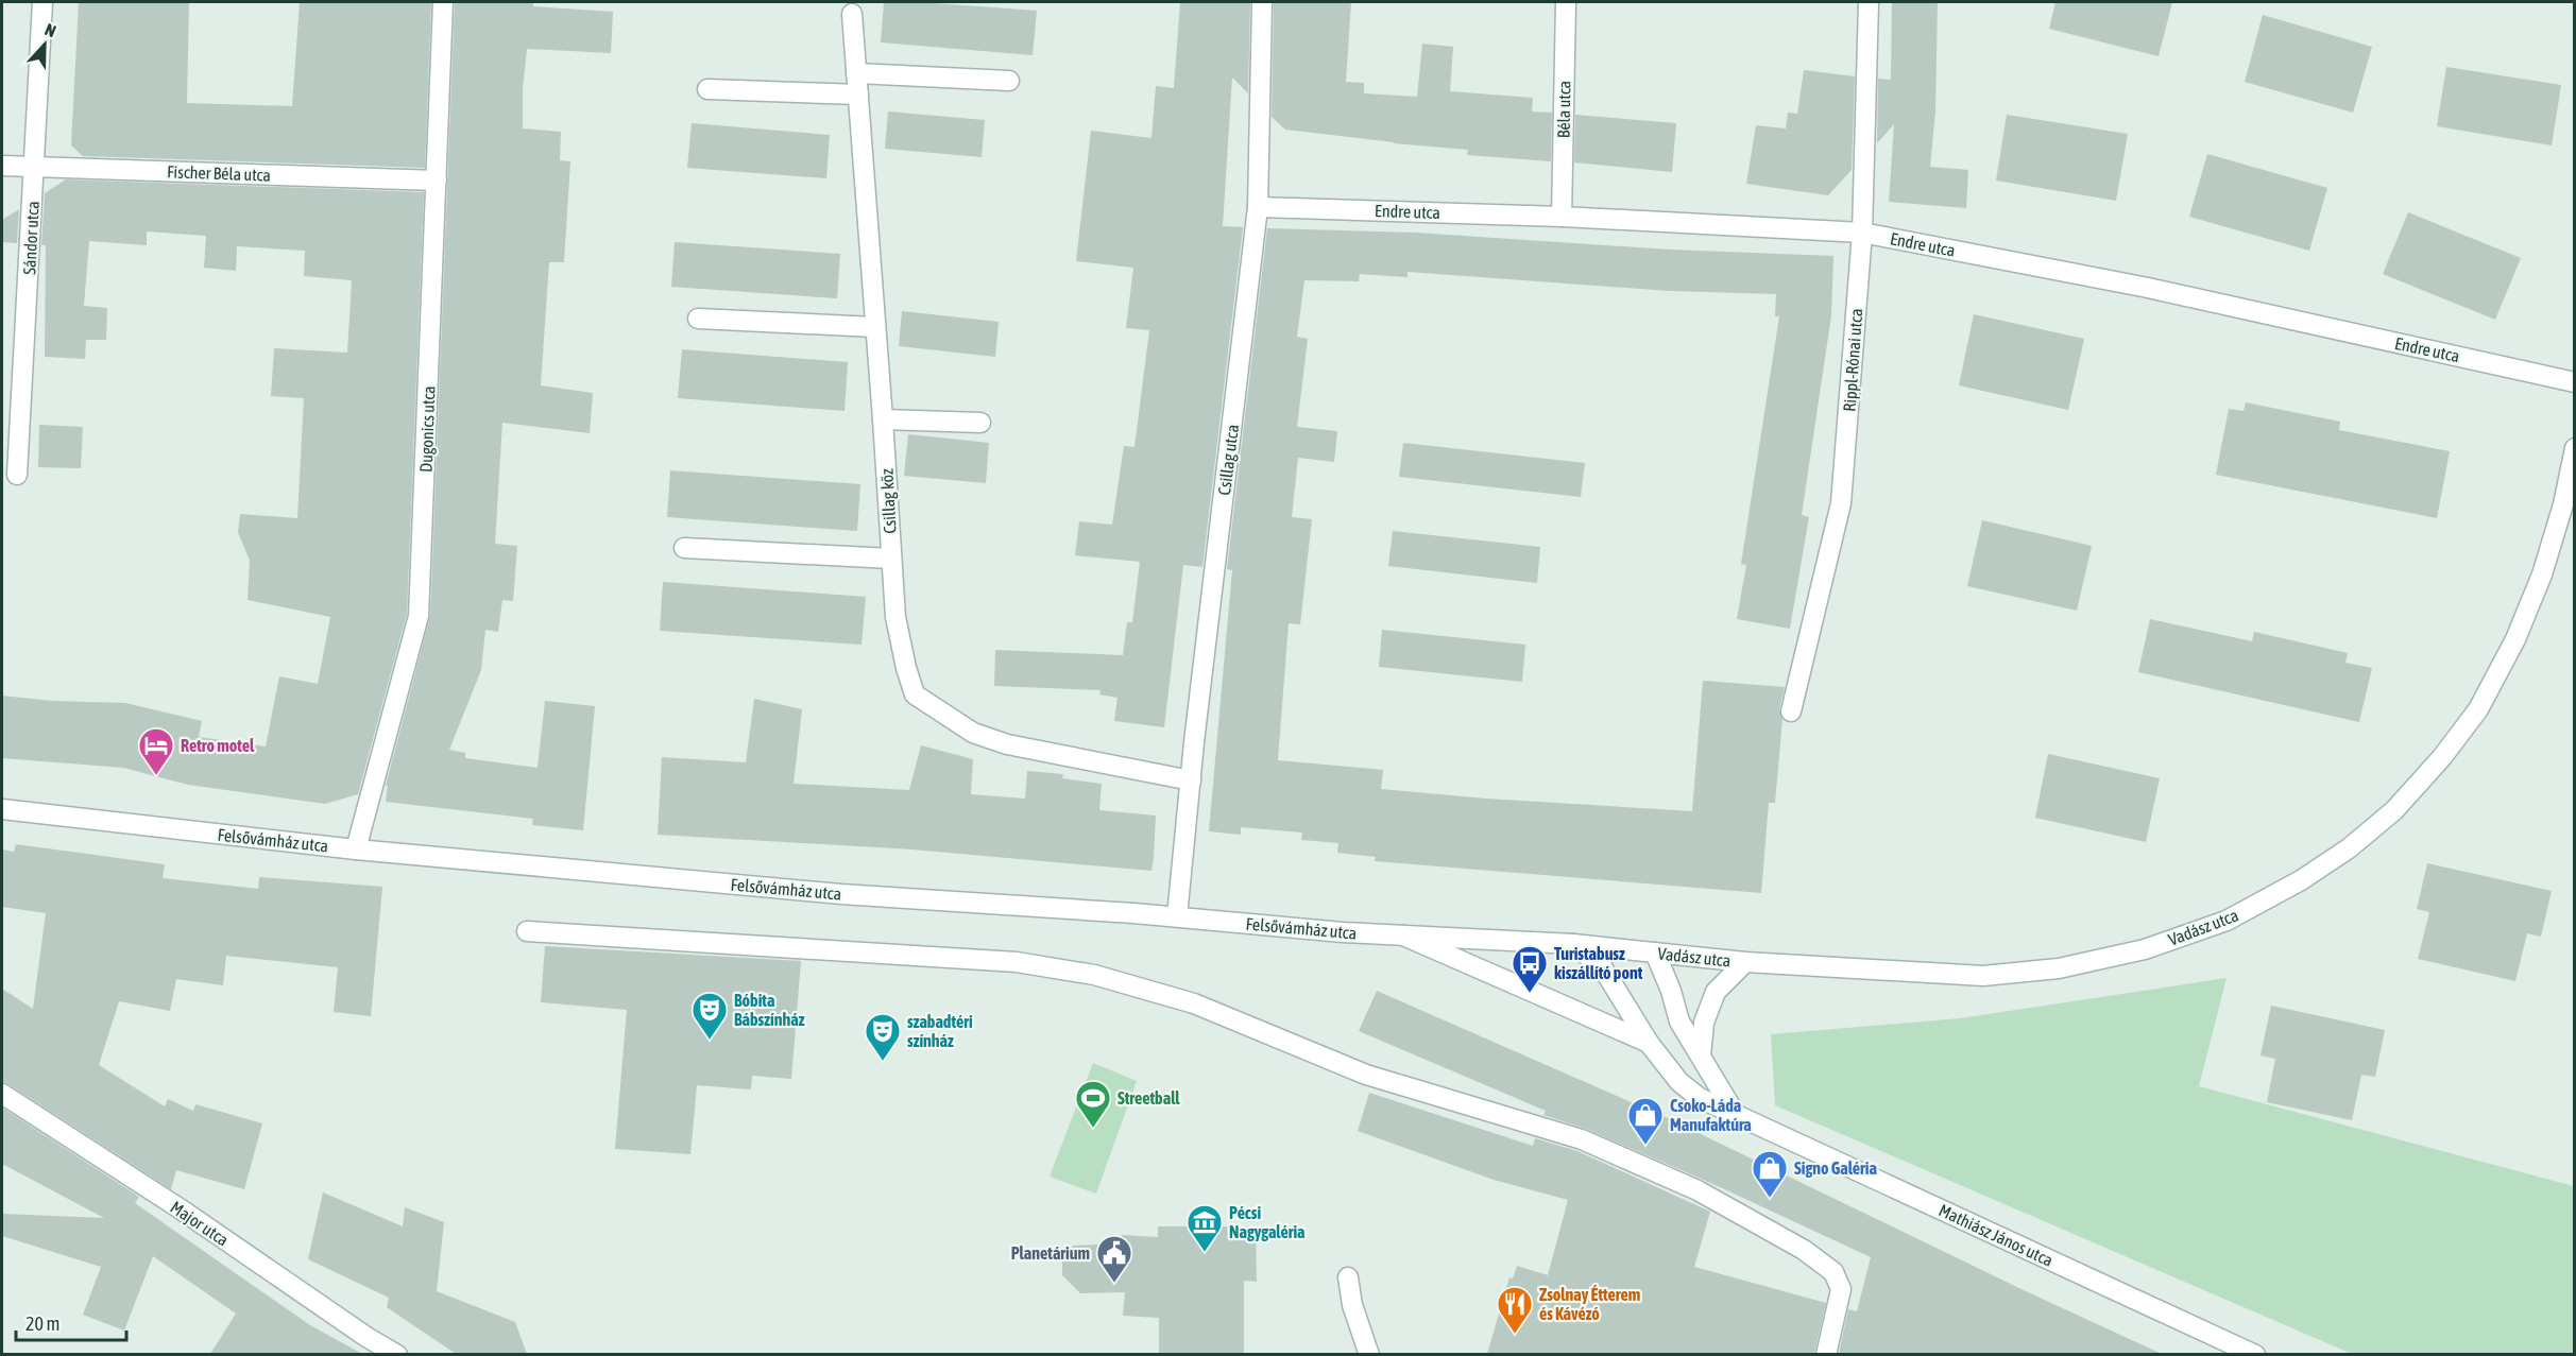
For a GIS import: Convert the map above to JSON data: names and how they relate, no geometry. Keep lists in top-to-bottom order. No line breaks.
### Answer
{"streets":{"street":["Béla utca","Fischer Béla utca","Endre utca","Sándor utca","Rippl-Rónai utca","Dugonics utca","Csillag utca","Csillag köz","Felsővámház utca","Vadász utca","Major utca","Mathiász János utca"]},"crossings":[["Béla utca","Endre utca"],["Fischer Béla utca","Sándor utca"],["Fischer Béla utca","Dugonics utca"],["Endre utca","Rippl-Rónai utca"],["Endre utca","Csillag utca"],["Dugonics utca","Felsővámház utca"],["Csillag utca","Csillag köz"],["Csillag utca","Felsővámház utca"],["Felsővámház utca","Vadász utca"],["Felsővámház utca","Mathiász János utca"],["Vadász utca","Mathiász János utca"]],"places":{"hotel":["Retro motel"],"bus stop":["Turistabusz kiszállító pont"],"theatre":["Bóbita Bábszínház","szabadtéri színház"],"sports":["Streetball"],"shop":["Csoko-Láda Manufaktúra","Signo Galéria"],"museum":["Pécsi Nagygaléria"],"public building":["Planetárium"],"restaurant":["Zsolnay Étterem és Kávézó"]},"scale_bar":"20 m","north":"top"}
